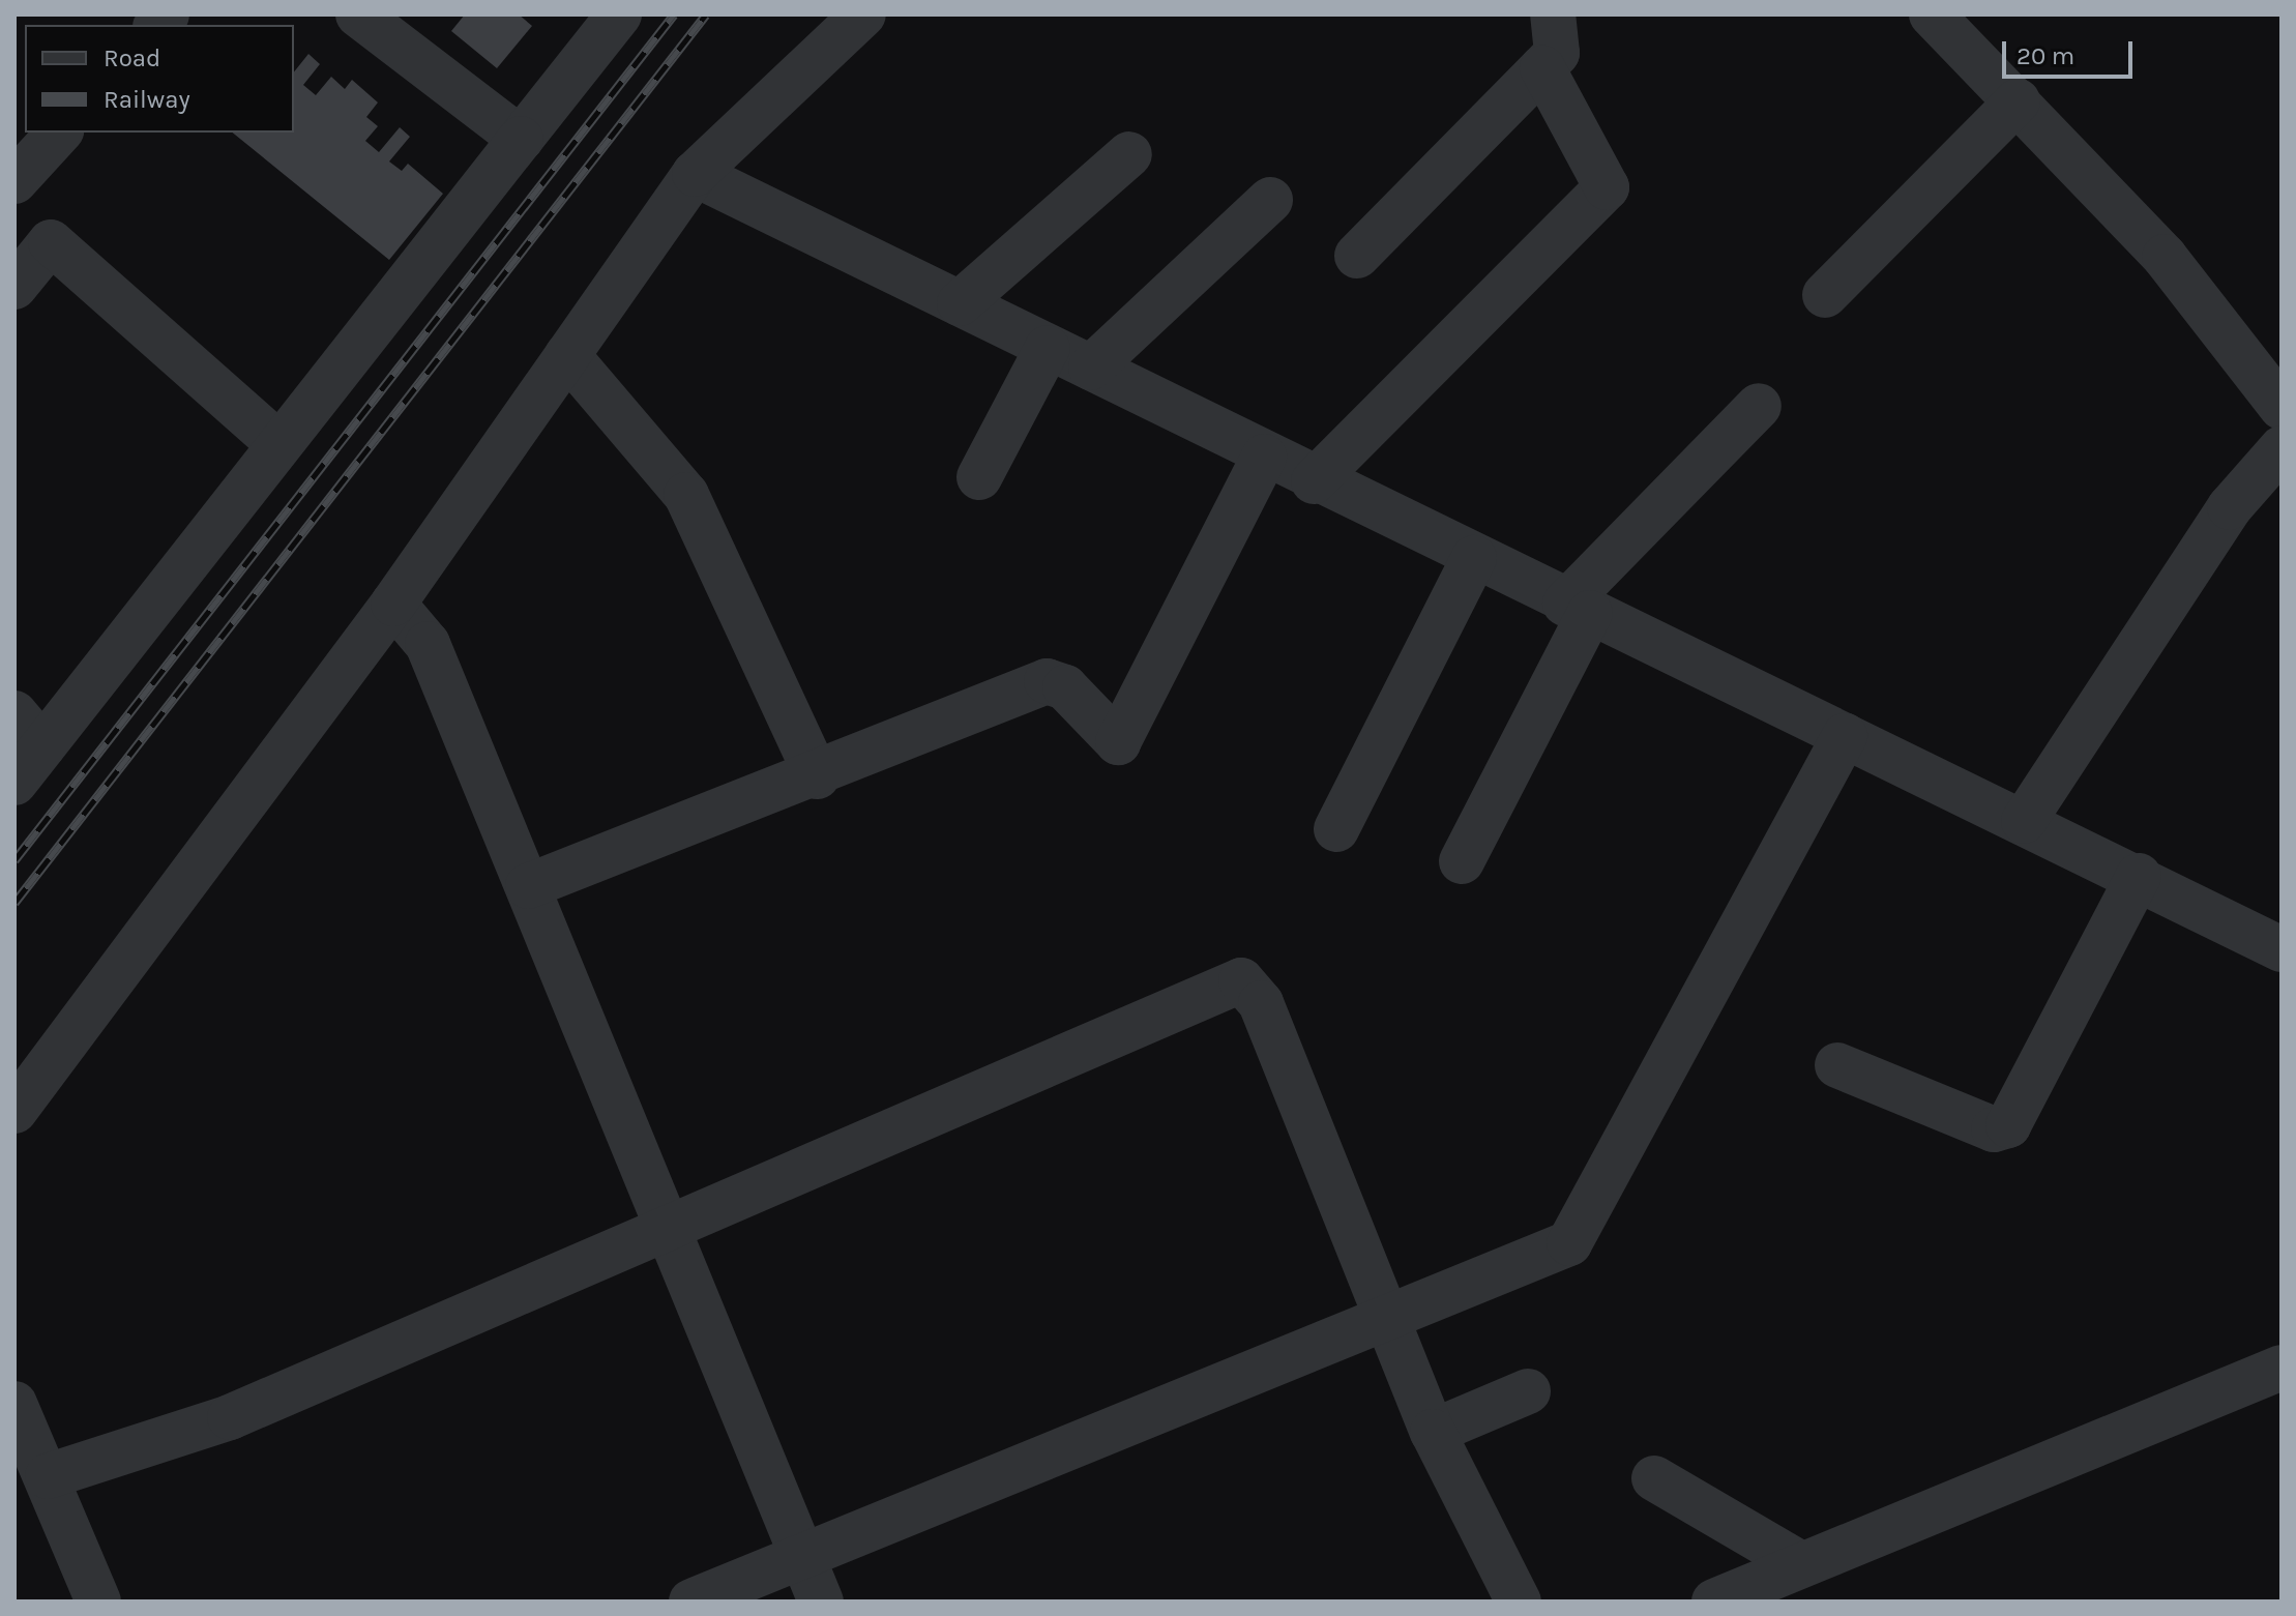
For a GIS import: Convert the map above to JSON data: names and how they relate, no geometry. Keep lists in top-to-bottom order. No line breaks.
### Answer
{"legend":["Road","Railway"],"scale_bar":"20 m"}
